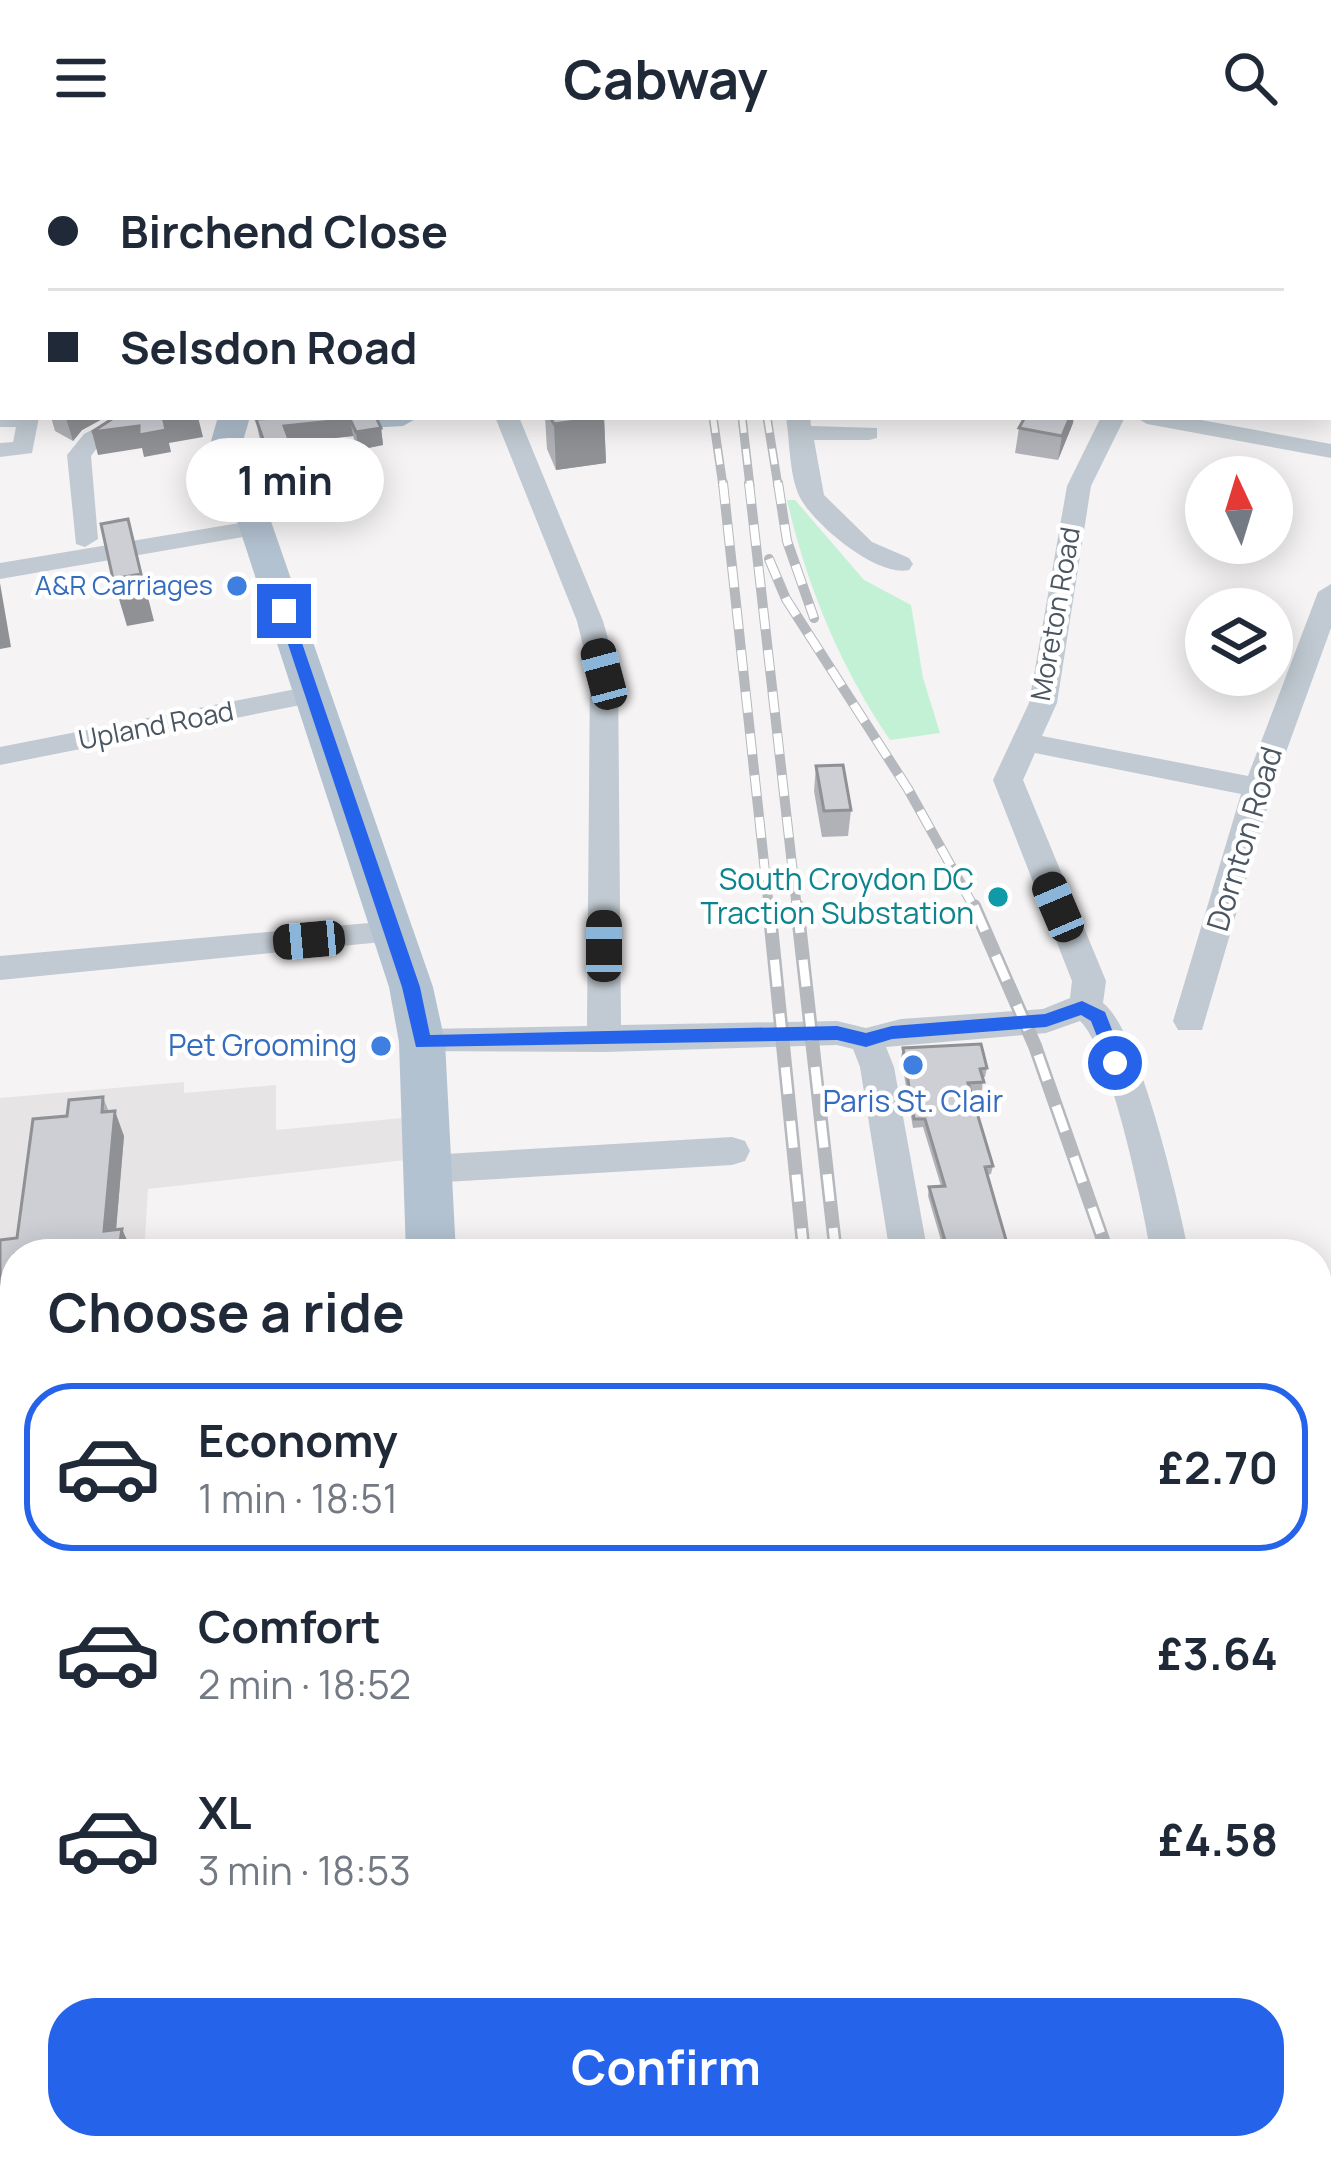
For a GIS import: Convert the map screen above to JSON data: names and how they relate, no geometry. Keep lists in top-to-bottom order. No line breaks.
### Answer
{"streets":{"street":["Moreton Road","Upland Road","Dornton Road"]},"places":["A&R Carriages","South Croydon DC Traction Substation","Pet Grooming","Paris St. Clair"],"north":"top","page":{"header":"Cabway","banner":["Birchend Close","Selsdon Road"],"bubble":"1 min","heading":"Choose a ride","list":[{"name":"Economy","note":"1 min · 18:51","value":"£2.70"},{"name":"Comfort","note":"2 min · 18:52","value":"£3.64"},{"name":"XL","note":"3 min · 18:53","value":"£4.58"}],"buttons":"Confirm"}}
